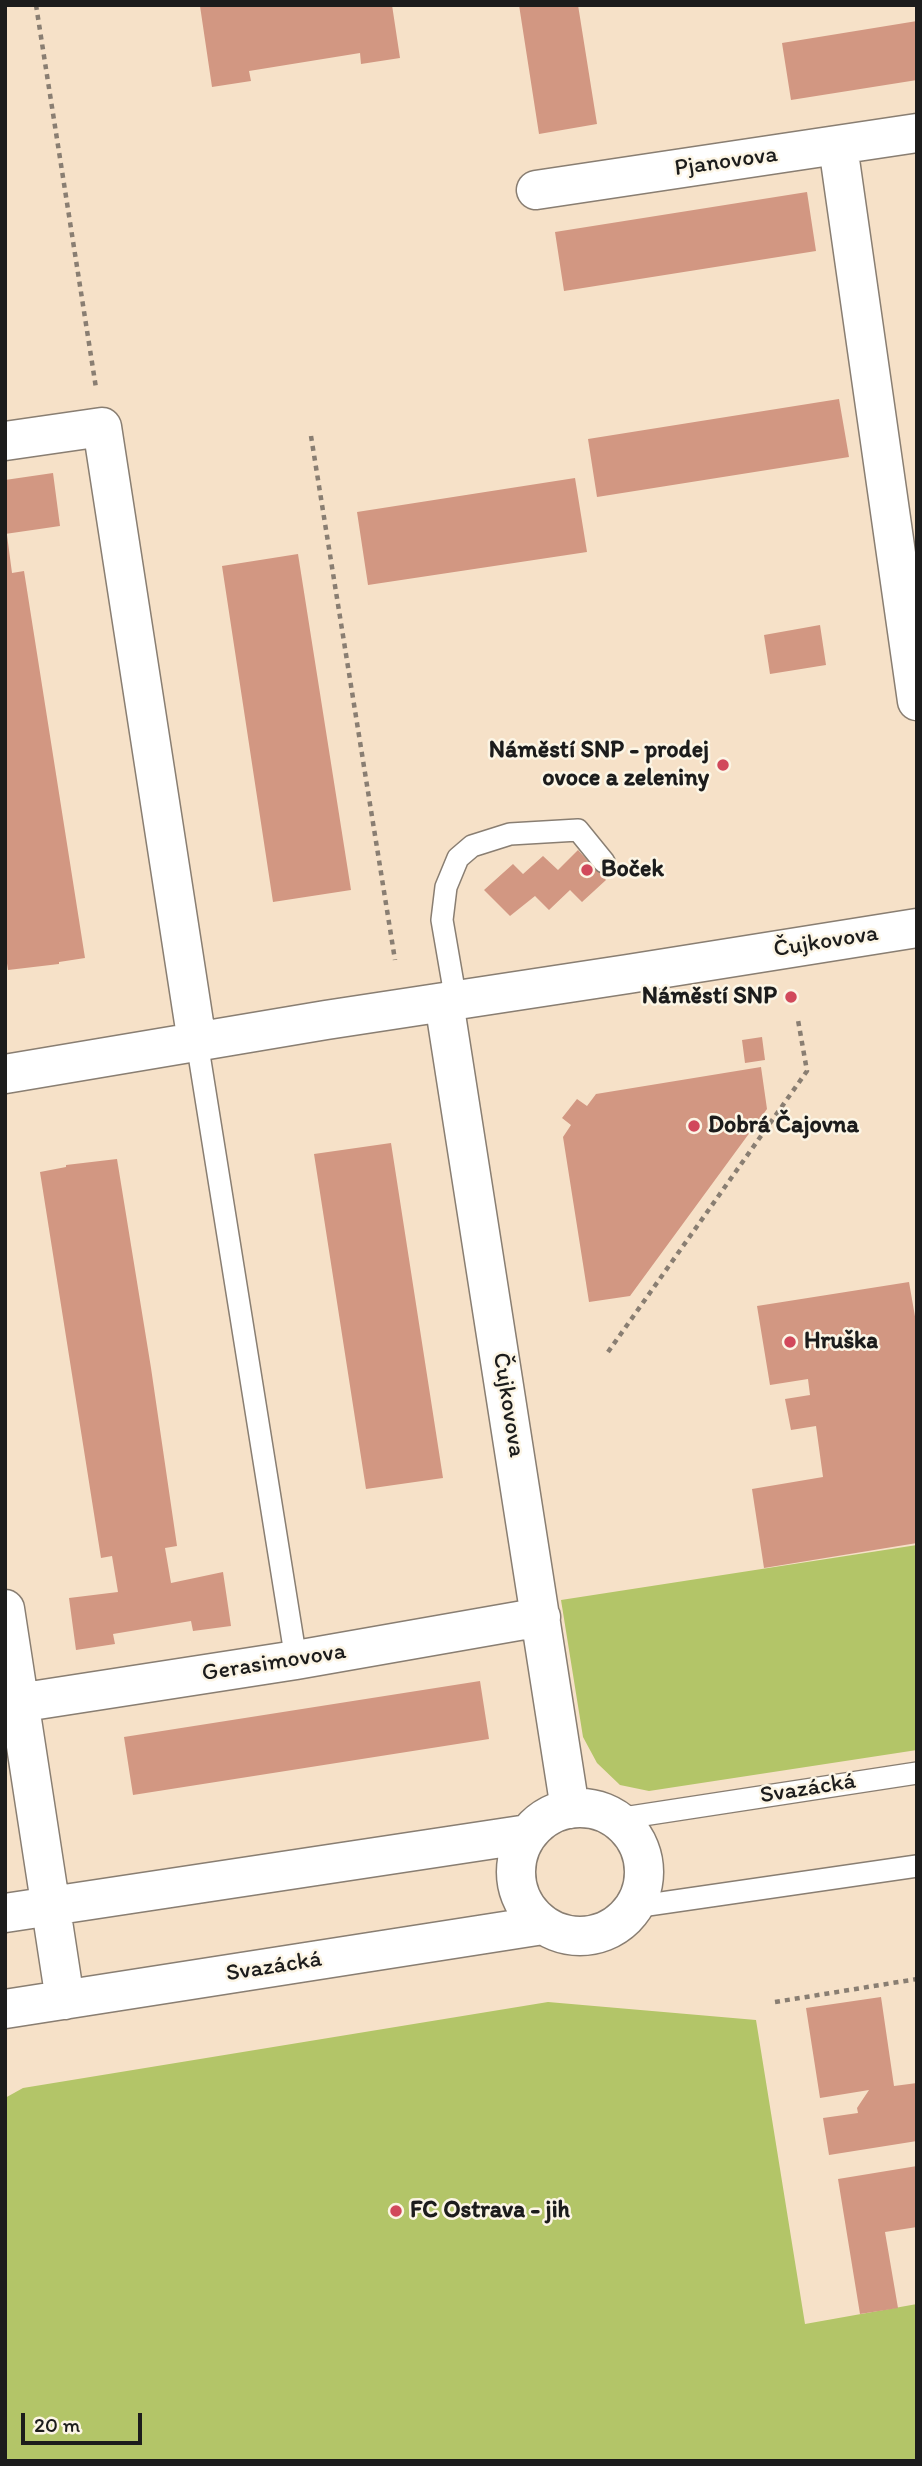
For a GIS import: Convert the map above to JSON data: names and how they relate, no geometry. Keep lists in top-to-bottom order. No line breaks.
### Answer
{"streets":{"street":["Pjanovova","Čujkovova","Gerasimovova","Svazácká"]},"crossings":[["Čujkovova","Gerasimovova"],["Čujkovova","Svazácká"]],"places":["Náměstí SNP - prodej ovoce a zeleniny","Boček","Náměstí SNP","Dobrá Čajovna","Hruška","FC Ostrava - jih"],"scale_bar":"20 m"}
